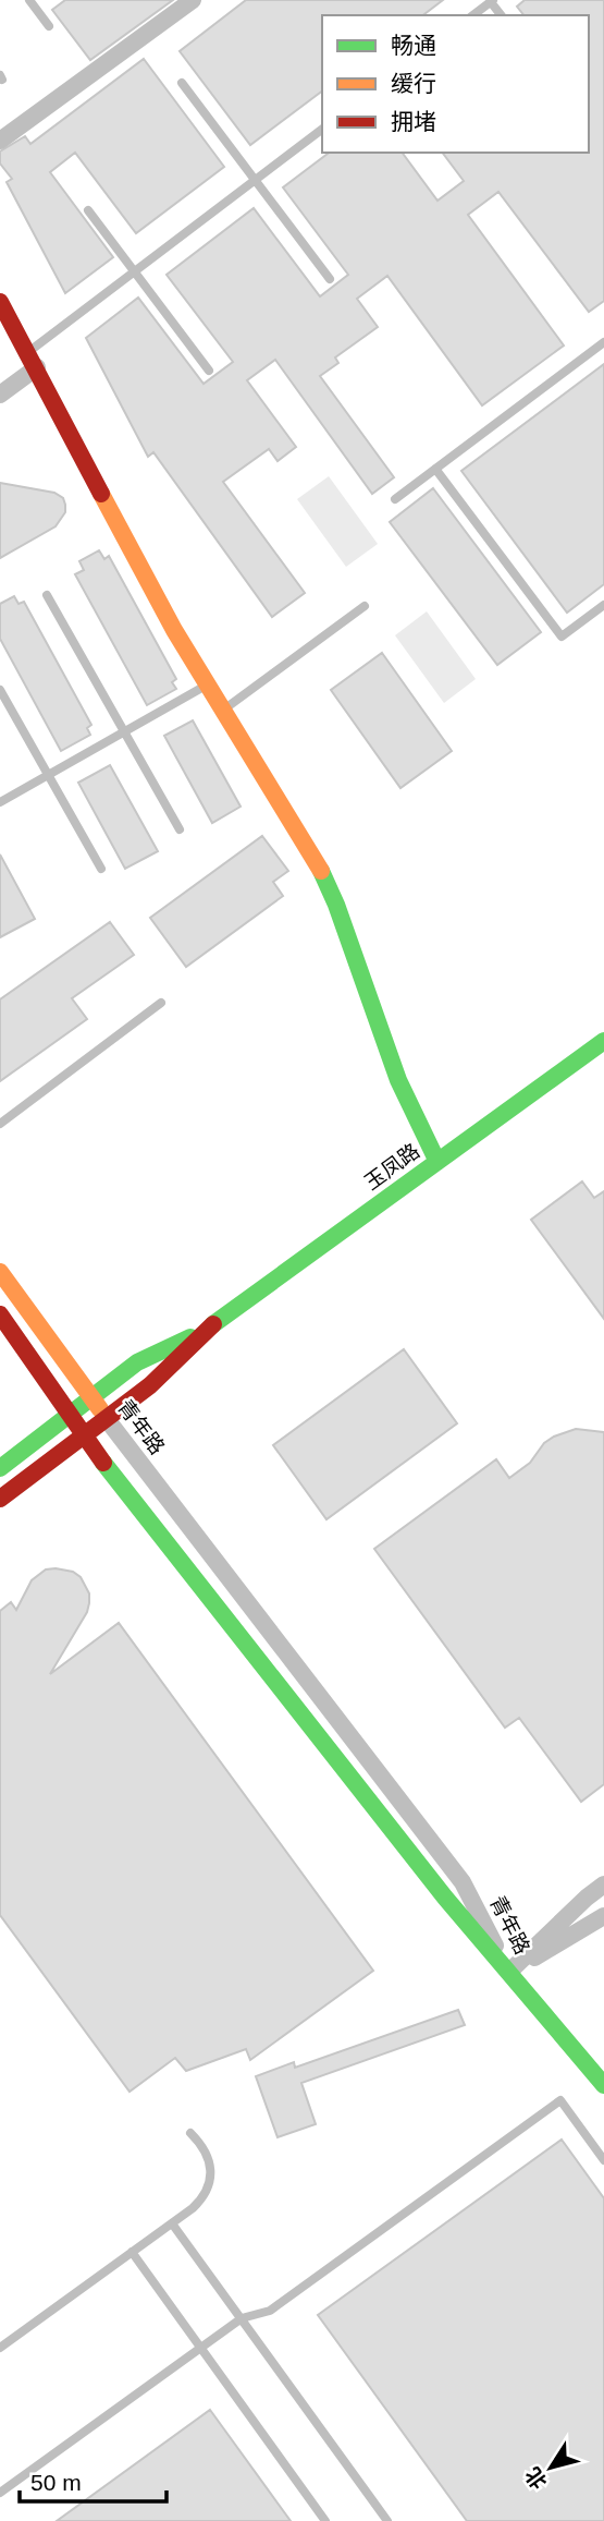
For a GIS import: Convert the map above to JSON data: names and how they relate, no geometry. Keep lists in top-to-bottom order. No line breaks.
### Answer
{"streets":{"street":["玉凤路","青年路"]},"crossings":[["玉凤路","青年路"]],"legend":["畅通","缓行","拥堵"],"scale_bar":"50 m","north":"bottom left"}
